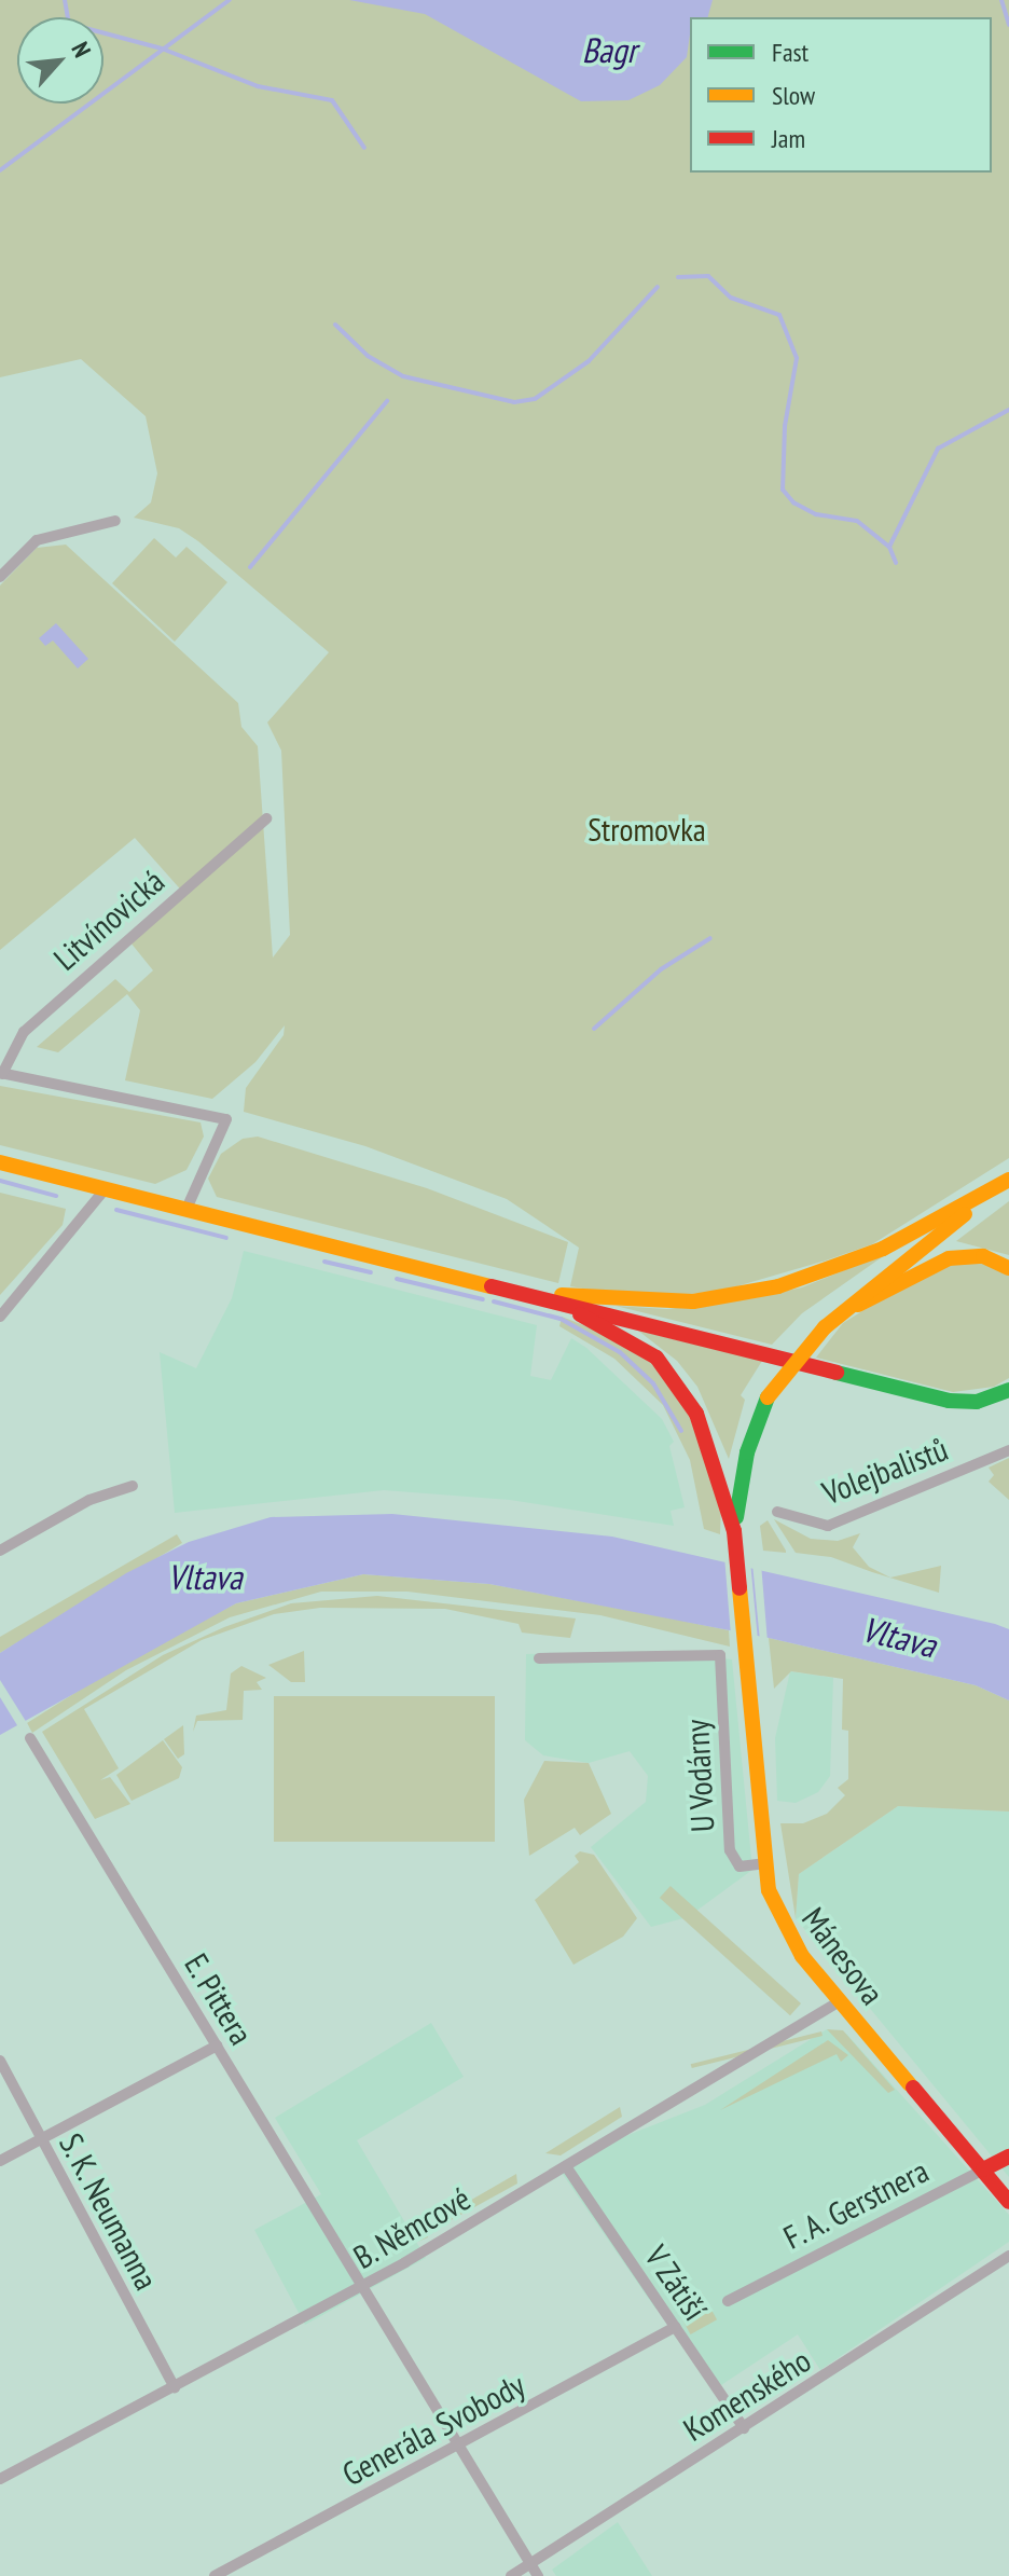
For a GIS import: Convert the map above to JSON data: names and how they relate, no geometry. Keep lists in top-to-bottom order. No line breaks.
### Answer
{"streets":{"main road":["Mánesova","F. A. Gerstnera"],"street":["Litvínovická","Volejbalistů","U Vodárny","E. Pittera","S. K. Neumanna","B. Němcové","V Zátiší","Komenského","Generála Svobody"]},"crossings":[["U Vodárny","Mánesova"],["Mánesova","F. A. Gerstnera"],["Mánesova","B. Němcové"],["E. Pittera","B. Němcové"],["E. Pittera","Komenského"],["E. Pittera","Generála Svobody"],["S. K. Neumanna","B. Němcové"],["B. Němcové","V Zátiší"],["V Zátiší","Komenského"],["V Zátiší","Generála Svobody"]],"water":["Bagr","Vltava"],"parks":["Stromovka"],"legend":["Fast","Slow","Jam"],"north":"top right"}
